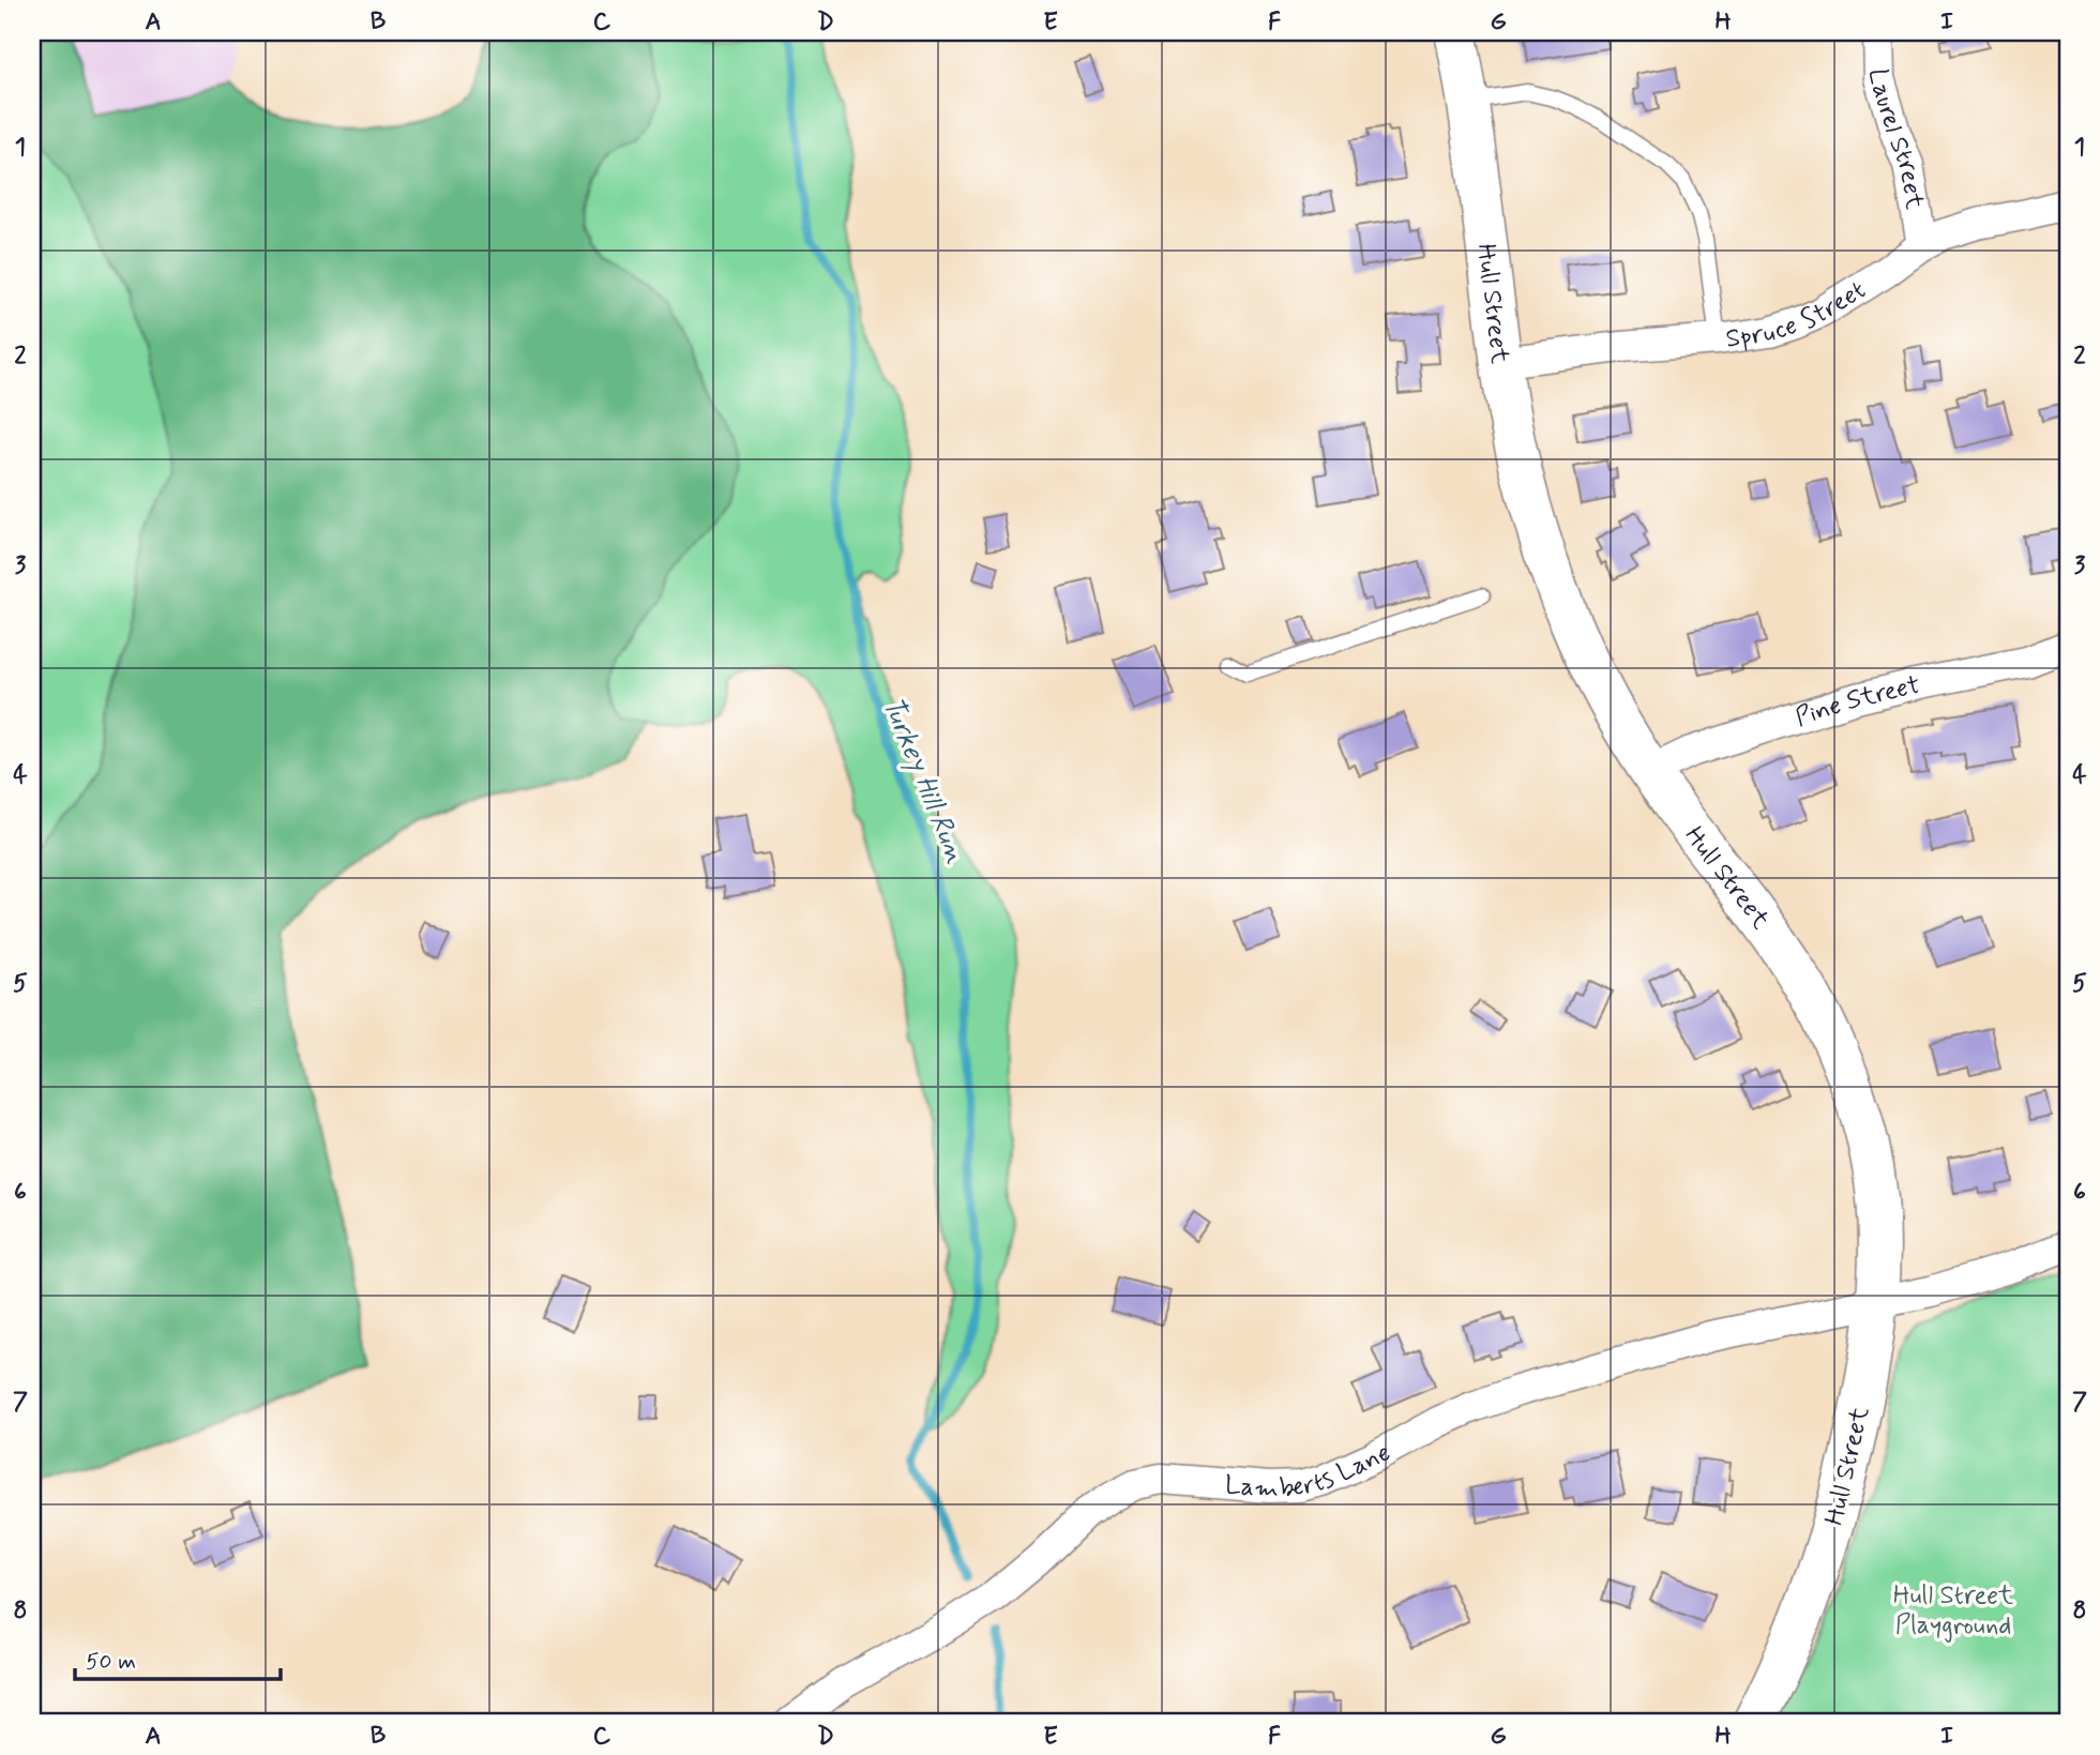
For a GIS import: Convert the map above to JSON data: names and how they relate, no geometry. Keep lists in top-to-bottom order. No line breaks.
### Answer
{"streets":{"main road":["Hull Street"],"street":["Laurel Street","Spruce Street","Pine Street","Lamberts Lane"]},"crossings":[["Laurel Street","Spruce Street"],["Hull Street","Spruce Street"],["Hull Street","Pine Street"],["Hull Street","Lamberts Lane"]],"water":["Turkey Hill Run"],"parks":["Hull Street Playground"],"scale_bar":"50 m","grid":{"columns":["A","B","C","D","E","F","G","H","I"],"rows":["1","2","3","4","5","6","7","8"]}}
